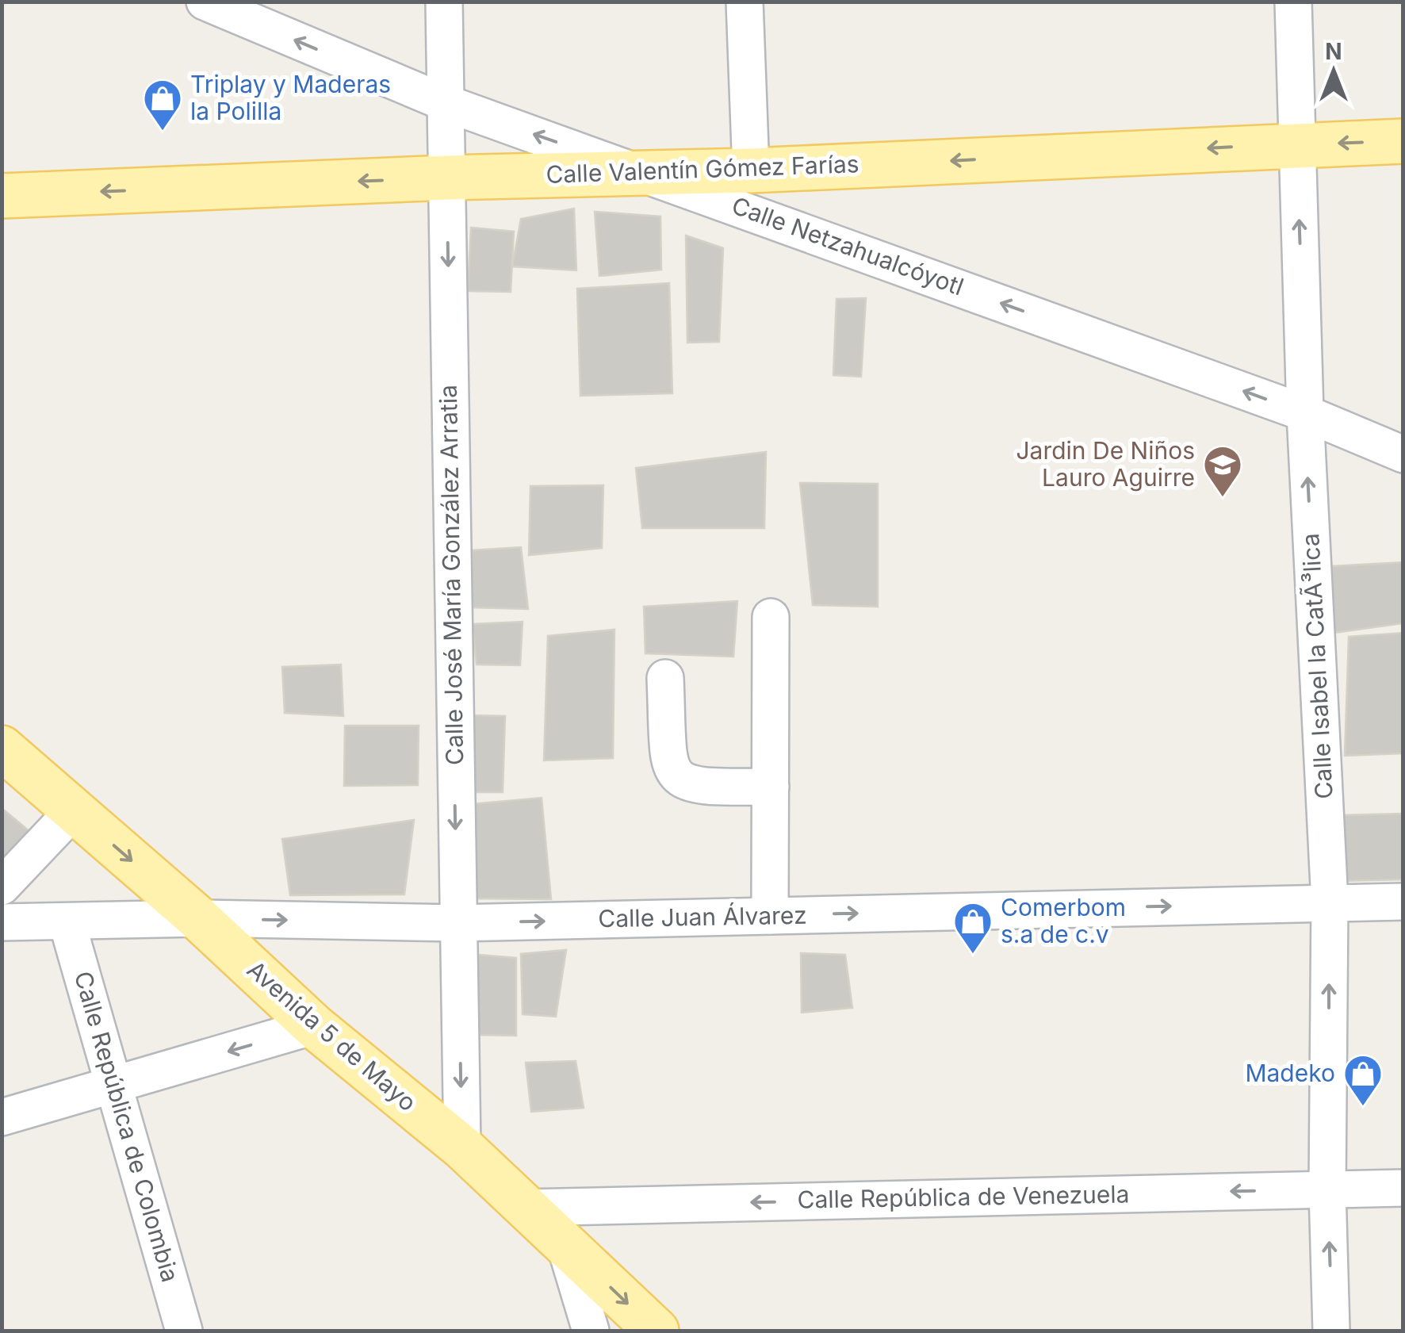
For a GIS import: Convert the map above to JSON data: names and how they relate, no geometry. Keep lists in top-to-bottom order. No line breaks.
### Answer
{"streets":{"main road":["Calle Valentín Gómez Farías","Avenida 5 de Mayo"],"street":["Calle Netzahualcóyotl","Calle José María González Arratia","Calle Isabel la CatÃ³lica","Calle Juan Álvarez","Calle República de Colombia","Calle República de Venezuela"]},"crossings":[["Calle Valentín Gómez Farías","Calle Netzahualcóyotl"],["Calle Valentín Gómez Farías","Calle José María González Arratia"],["Calle Valentín Gómez Farías","Calle Isabel la CatÃ³lica"],["Calle Netzahualcóyotl","Calle José María González Arratia"],["Calle Netzahualcóyotl","Calle Isabel la CatÃ³lica"],["Calle José María González Arratia","Calle Juan Álvarez"],["Calle José María González Arratia","Avenida 5 de Mayo"],["Calle Isabel la CatÃ³lica","Calle Juan Álvarez"],["Calle Isabel la CatÃ³lica","Calle República de Venezuela"],["Calle Juan Álvarez","Avenida 5 de Mayo"],["Calle Juan Álvarez","Calle República de Colombia"],["Avenida 5 de Mayo","Calle República de Venezuela"]],"one_way":["Calle Valentín Gómez Farías","Calle Netzahualcóyotl","Calle Isabel la CatÃ³lica","Calle Juan Álvarez","Calle República de Venezuela"],"places":{"shop":["Triplay y Maderas la Polilla","Comerbom s.a de c.v","Madeko"],"school or university":["Jardin De Niños Lauro Aguirre"]},"north":"top"}
